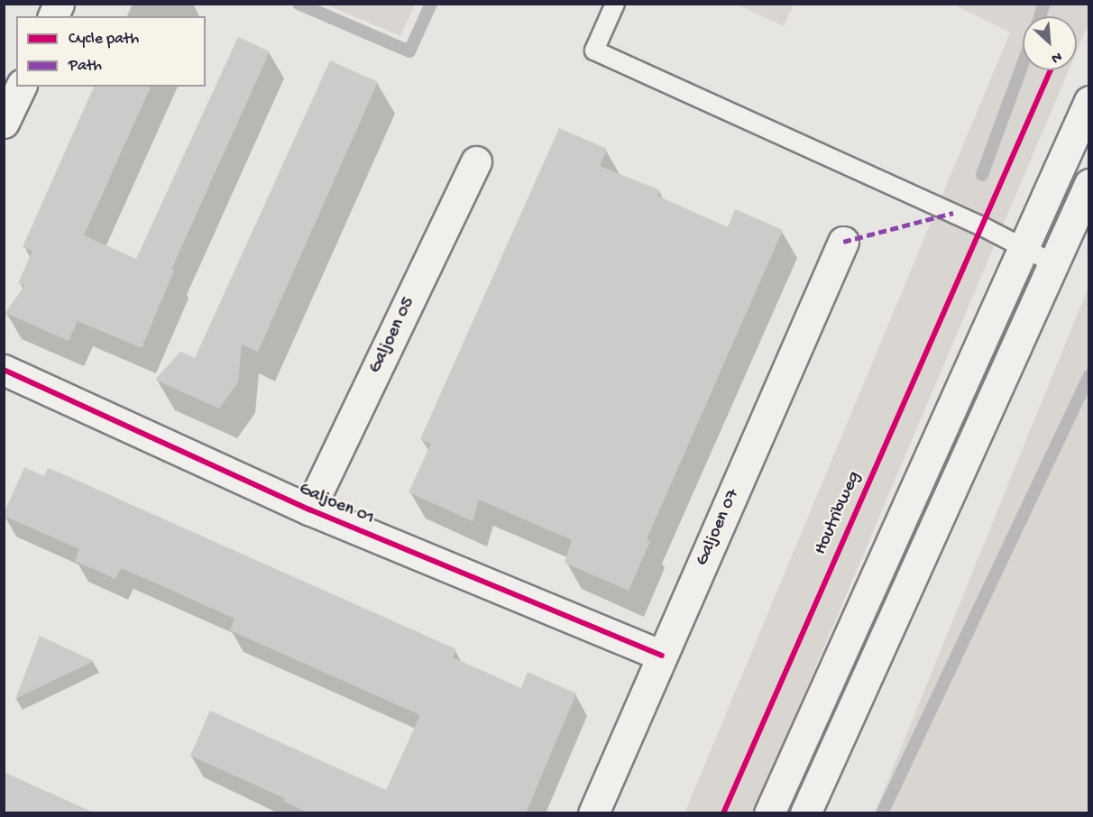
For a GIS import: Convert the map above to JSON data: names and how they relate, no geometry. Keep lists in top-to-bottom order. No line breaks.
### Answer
{"streets":{"street":["Galjoen 05","Galjoen 01","Galjoen 07"],"cycle path":["Houtribweg"]},"crossings":[["Galjoen 05","Galjoen 01"],["Galjoen 01","Galjoen 07"]],"legend":["Cycle path","Path"],"north":"bottom right"}
